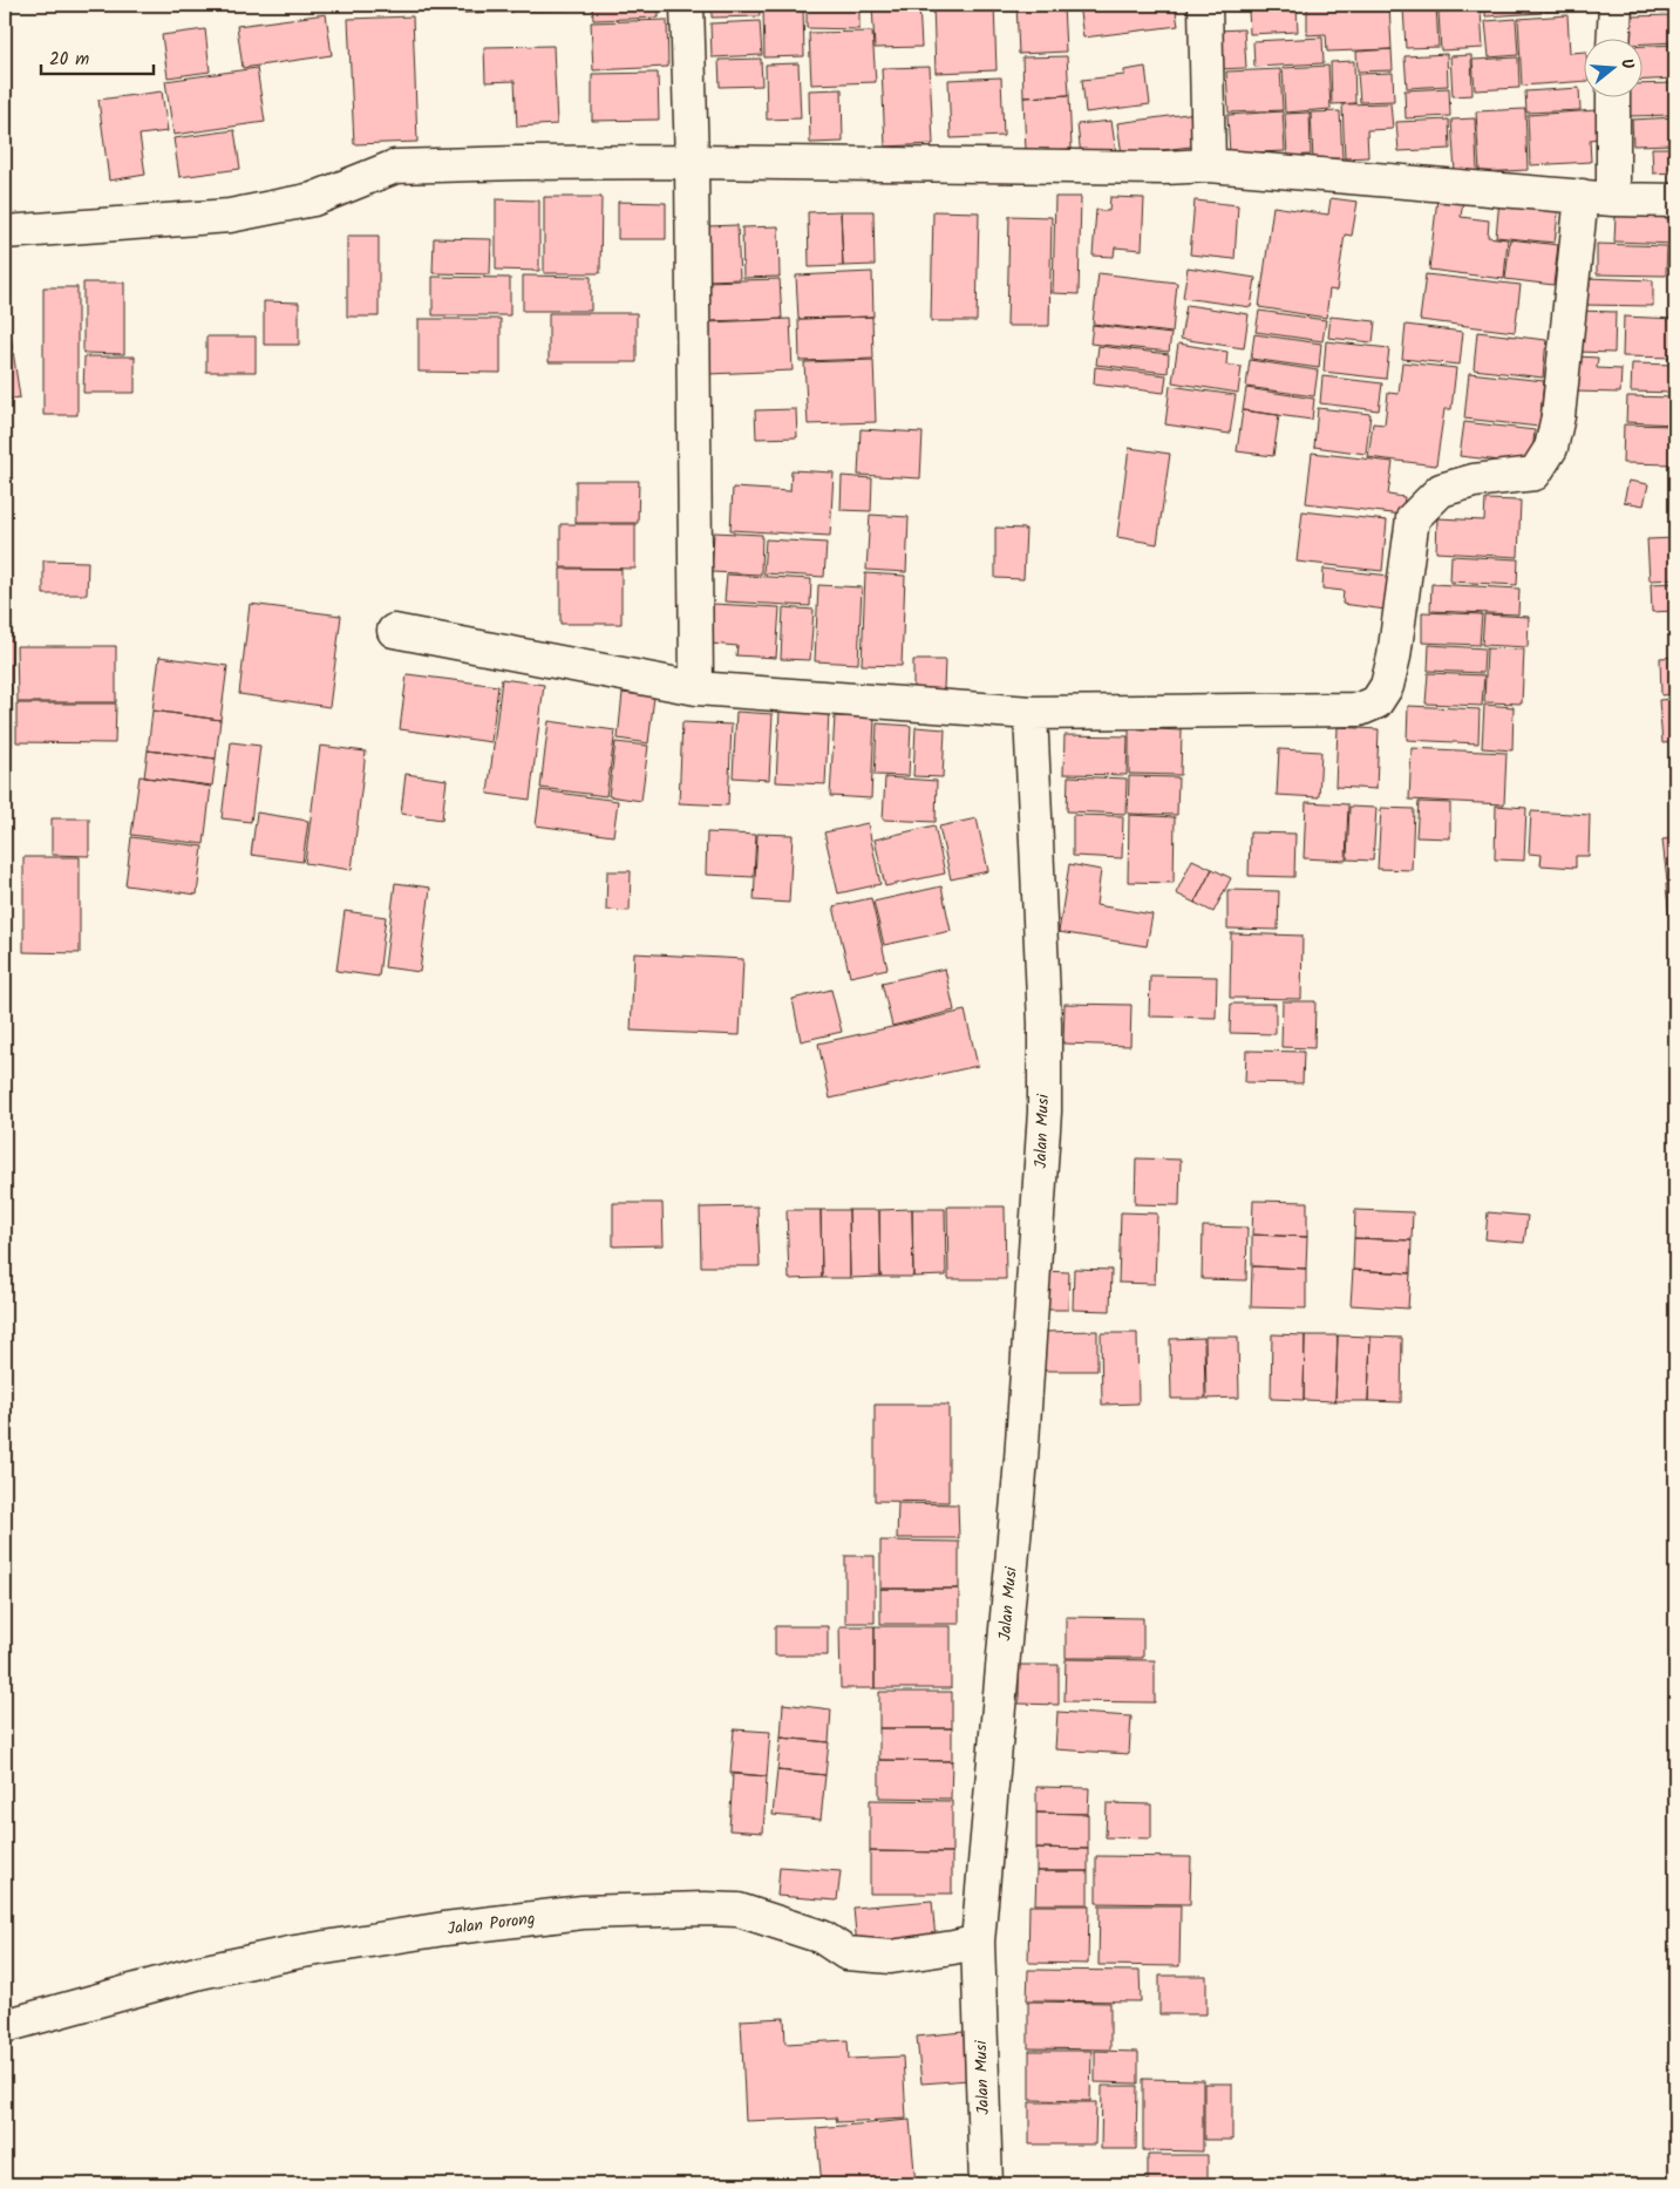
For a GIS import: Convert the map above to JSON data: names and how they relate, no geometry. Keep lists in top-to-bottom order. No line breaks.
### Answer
{"streets":{"street":["Jalan Musi","Jalan Porong"]},"crossings":[["Jalan Musi","Jalan Porong"]],"scale_bar":"20 m","north":"right"}
